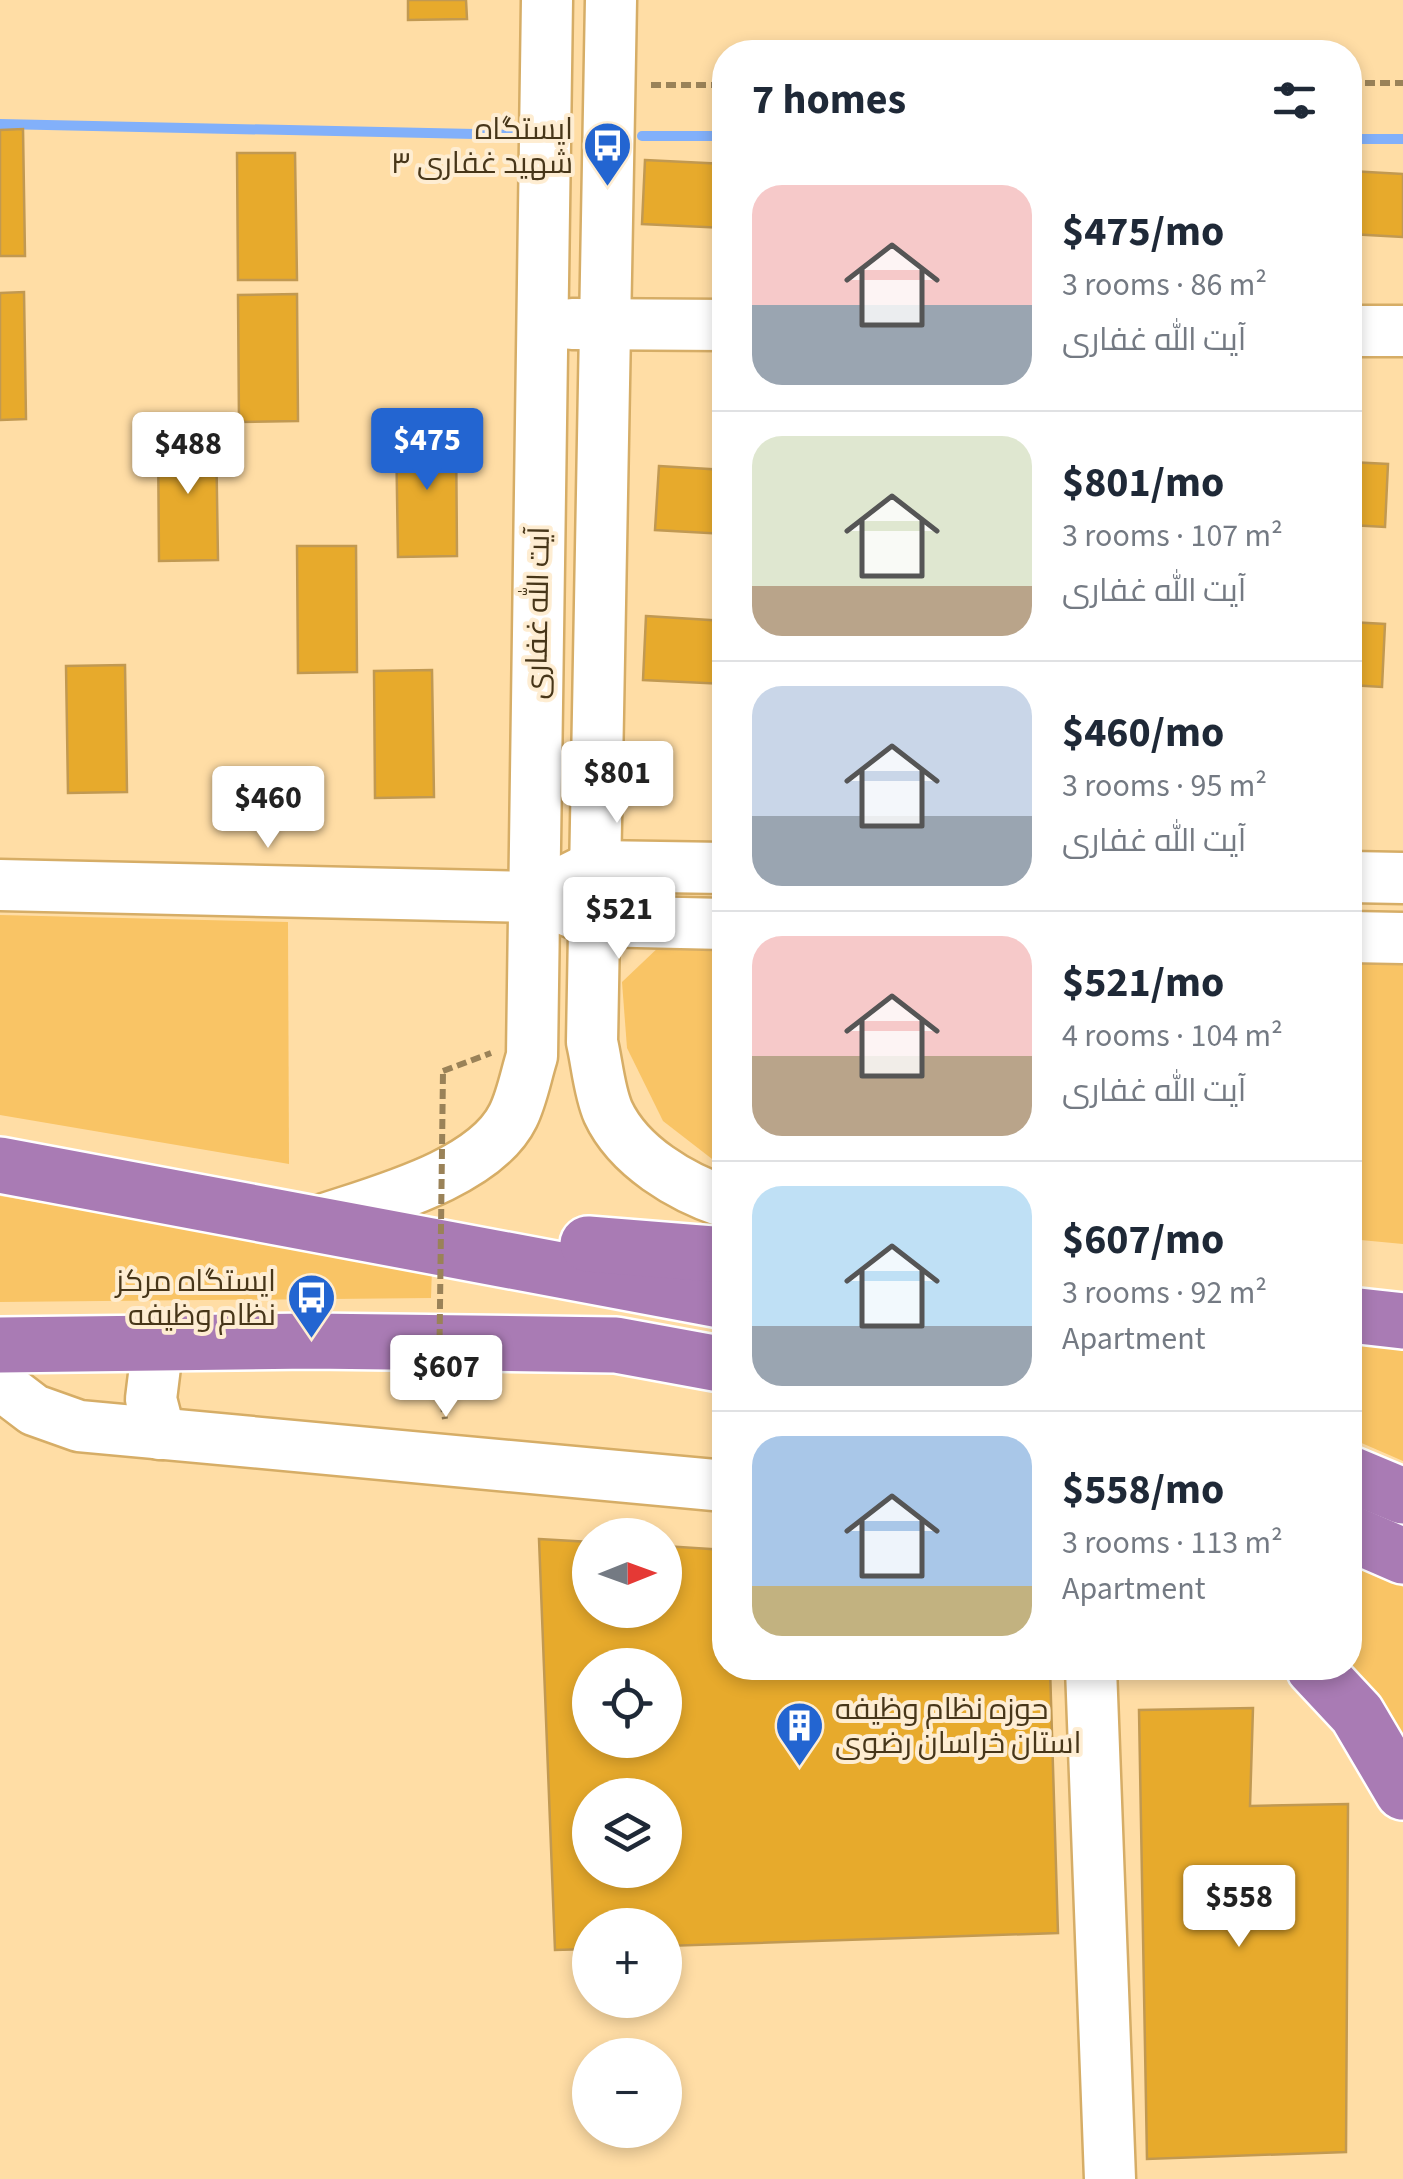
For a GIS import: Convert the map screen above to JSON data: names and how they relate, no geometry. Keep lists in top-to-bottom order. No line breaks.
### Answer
{"streets":{"street":["آیت الله غفاری"]},"places":{"bus stop":["ایستگاه شهید غفاری ۳","ایستگاه مرکز نظام وظیفه"],"building":["حوزه نظام وظیفه استان خراسان رضوی"]},"north":"right","page":{"heading":"7 homes","list":[{"name":"$475/mo","note":"3 rooms · 86 m² · آیت الله غفاری"},{"name":"$801/mo","note":"3 rooms · 107 m² · آیت الله غفاری"},{"name":"$460/mo","note":"3 rooms · 95 m² · آیت الله غفاری"},{"name":"$521/mo","note":"4 rooms · 104 m² · آیت الله غفاری"},{"name":"$607/mo","note":"3 rooms · 92 m² · Apartment"},{"name":"$558/mo","note":"3 rooms · 113 m² · Apartment"}],"price":["$475","$488","$801","$460","$521","$607","$558"],"map_buttons":["+","−"]}}
